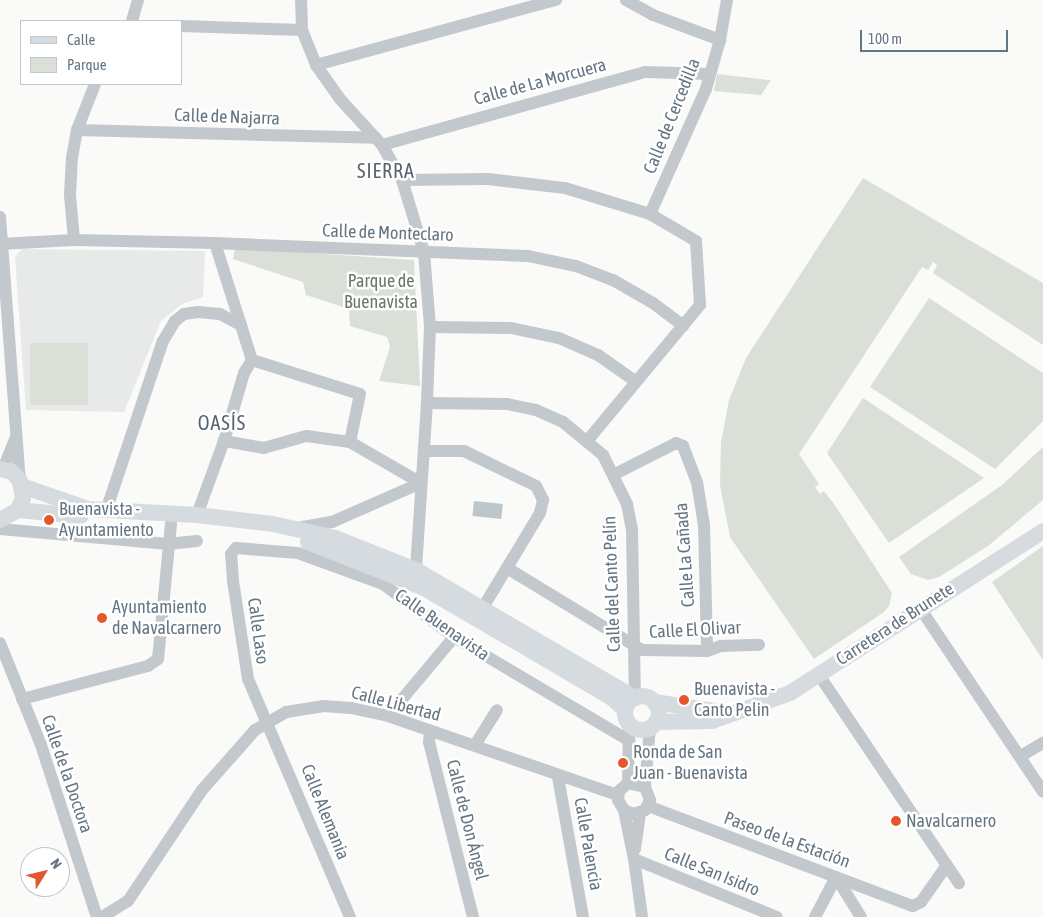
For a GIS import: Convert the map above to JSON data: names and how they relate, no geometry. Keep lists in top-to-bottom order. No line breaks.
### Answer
{"streets":{"street":["Calle de La Morcuera","Calle de Cercedilla","Calle de Najarra","Calle de Monteclaro","Calle La Cañada","Calle del Canto Pelín","Carretera de Brunete","Calle Buenavista","Calle El Olivar","Calle Laso","Calle Libertad","Calle de la Doctora","Calle Alemania","Calle de Don Ángel","Paseo de la Estación","Calle Palencia","Calle San Isidro"]},"crossings":[["Calle de La Morcuera","Calle de Cercedilla"],["Calle de La Morcuera","Calle de Najarra"],["Calle La Cañada","Calle del Canto Pelín"],["Calle La Cañada","Calle El Olivar"],["Calle del Canto Pelín","Carretera de Brunete"],["Calle del Canto Pelín","Calle Buenavista"],["Calle del Canto Pelín","Calle El Olivar"],["Calle del Canto Pelín","Calle Libertad"],["Calle del Canto Pelín","Paseo de la Estación"],["Carretera de Brunete","Calle Buenavista"],["Calle Buenavista","Calle Laso"],["Calle Laso","Calle Libertad"],["Calle Laso","Calle Alemania"],["Calle Libertad","Calle Alemania"],["Calle Libertad","Calle de Don Ángel"],["Calle Libertad","Paseo de la Estación"],["Calle Libertad","Calle Palencia"]],"districts":["SIERRA","OASÍS"],"parks":["Parque de Buenavista"],"places":["Buenavista - Ayuntamiento","Ayuntamiento de Navalcarnero","Buenavista - Canto Pelin","Ronda de San Juan - Buenavista","Navalcarnero"],"legend":["Calle","Parque"],"scale_bar":"100 m","north":"top right"}
